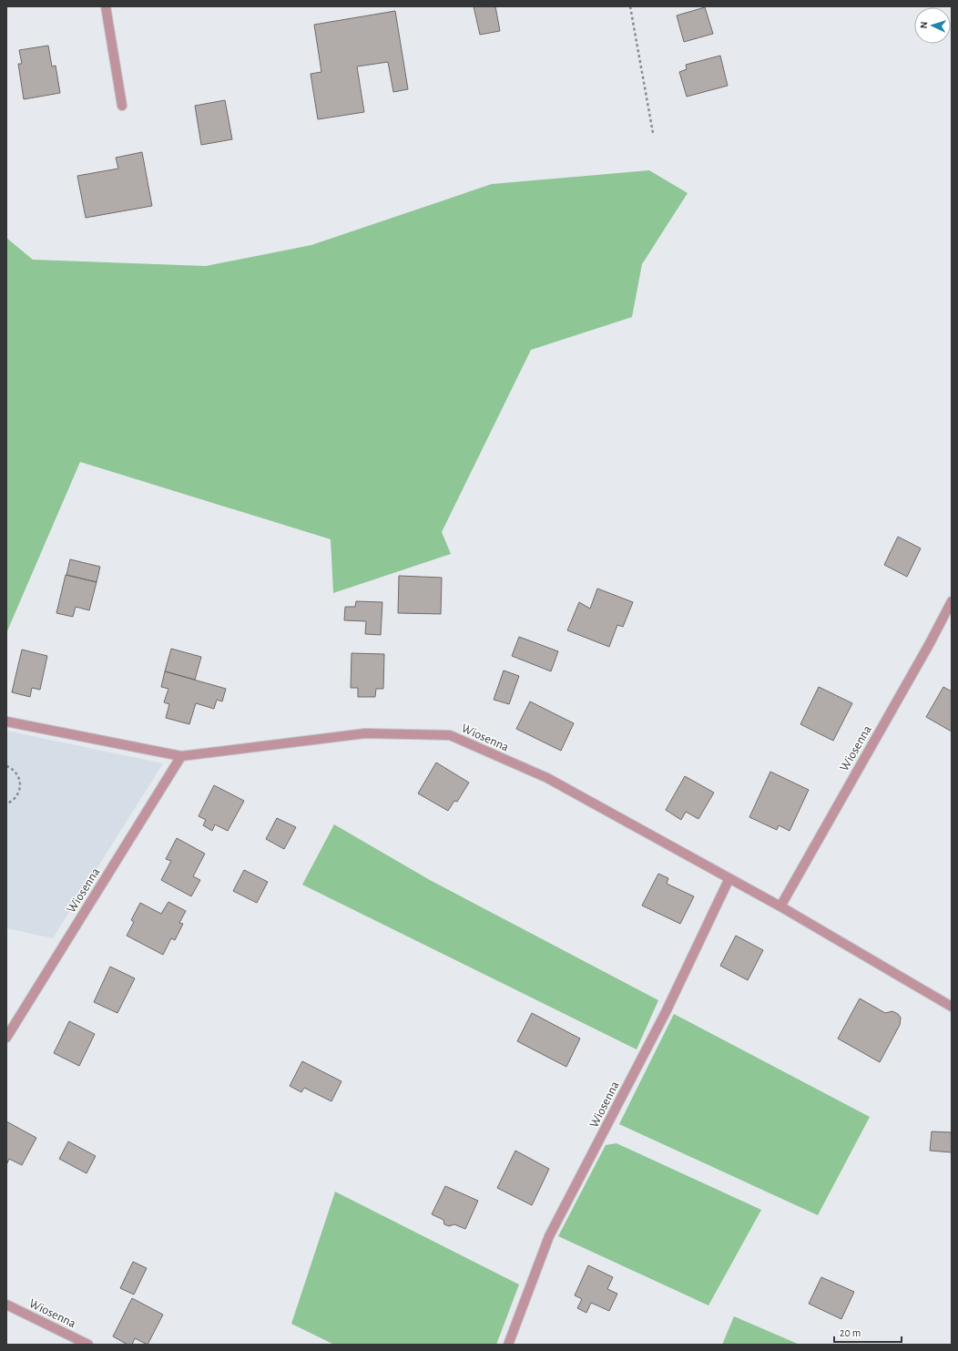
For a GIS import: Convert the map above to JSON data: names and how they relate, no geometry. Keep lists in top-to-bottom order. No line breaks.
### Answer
{"streets":{"street":["Wiosenna"]},"scale_bar":"20 m","north":"left"}
